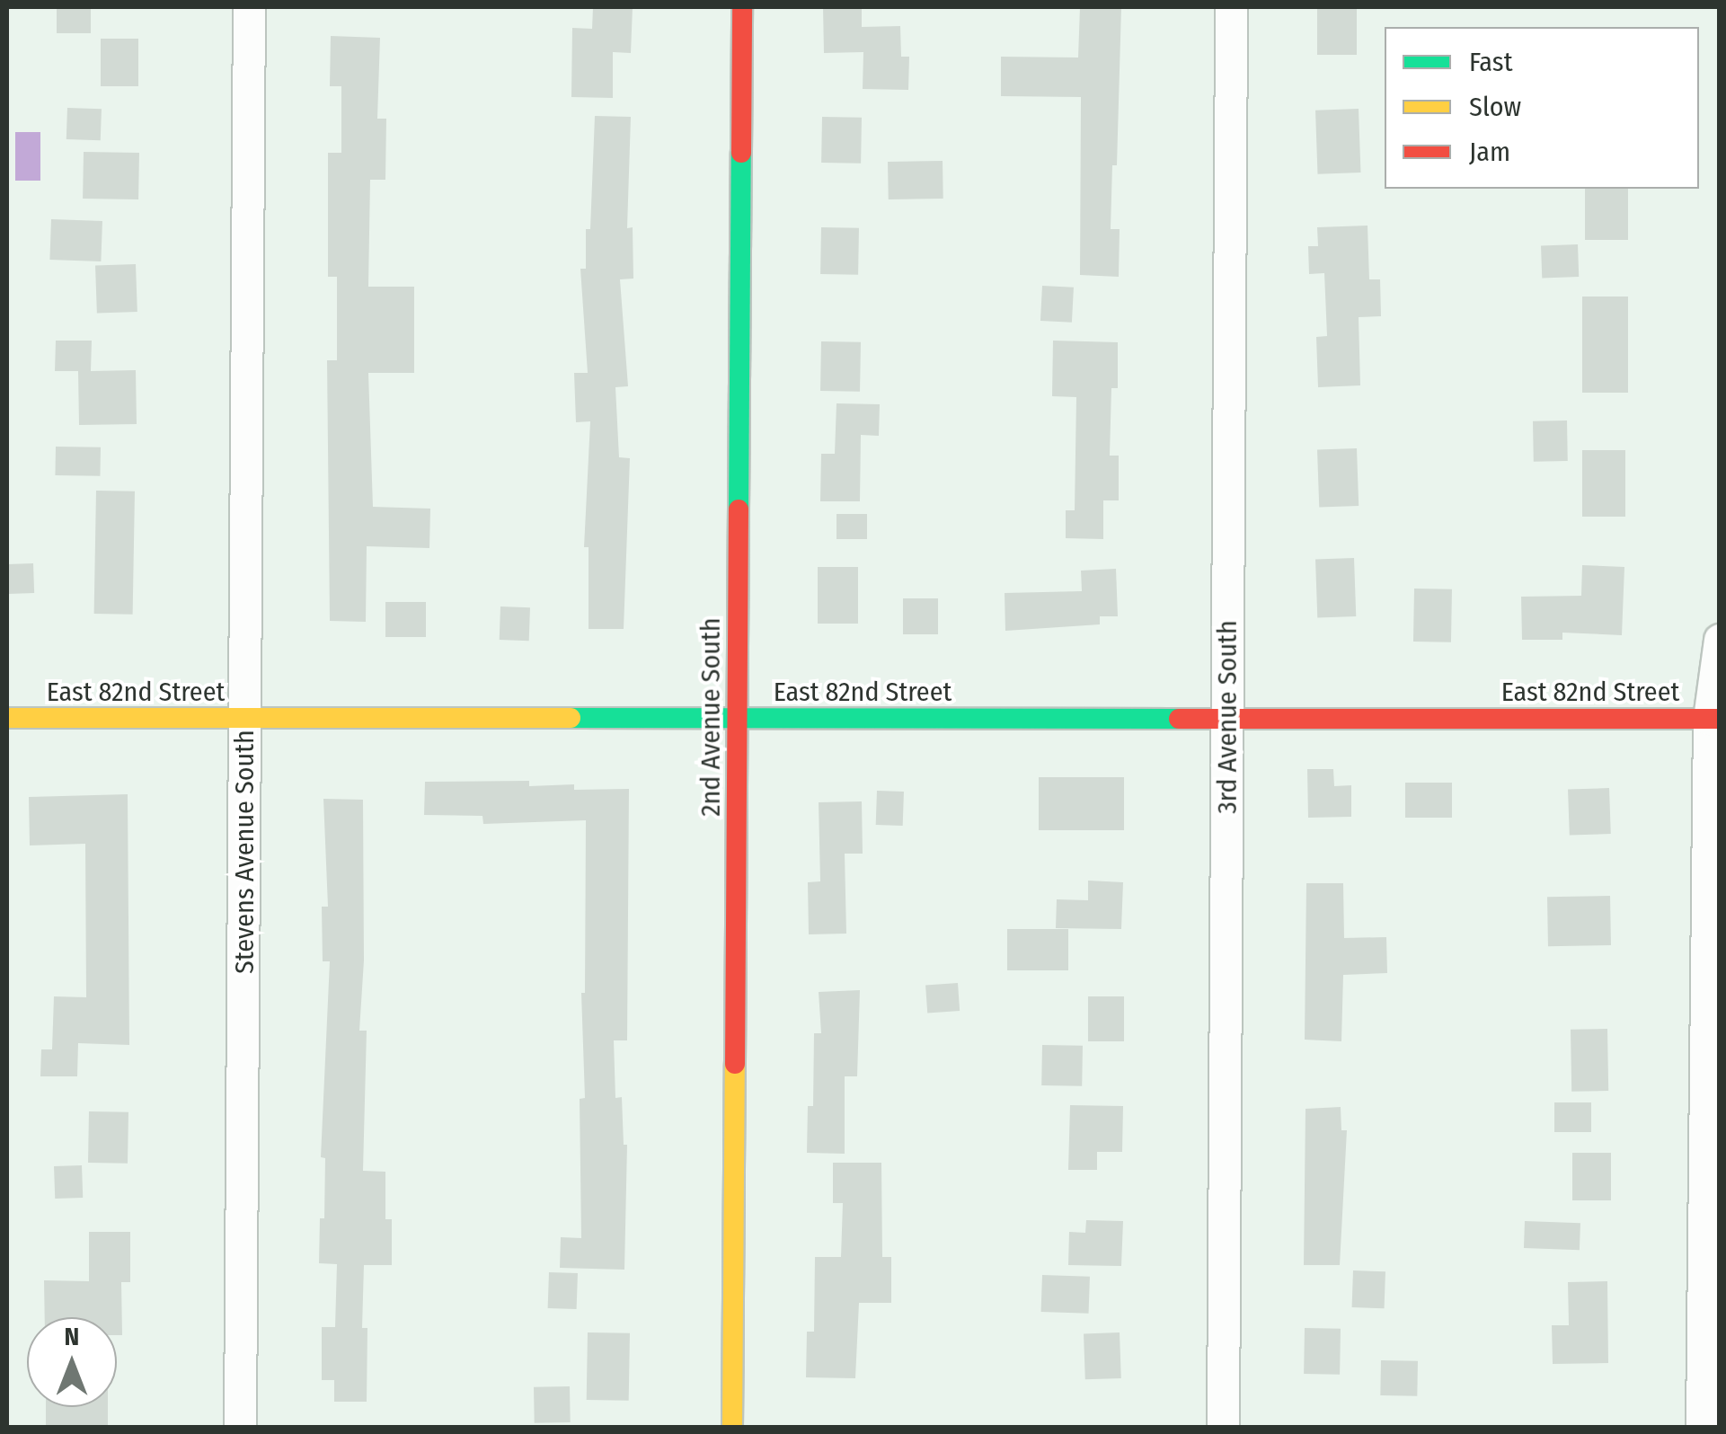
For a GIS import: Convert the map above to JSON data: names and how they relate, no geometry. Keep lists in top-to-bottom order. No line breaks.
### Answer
{"streets":{"street":["East 82nd Street","2nd Avenue South","3rd Avenue South","Stevens Avenue South"]},"crossings":[["East 82nd Street","2nd Avenue South"],["East 82nd Street","3rd Avenue South"],["East 82nd Street","Stevens Avenue South"]],"legend":["Fast","Slow","Jam"],"north":"top"}
